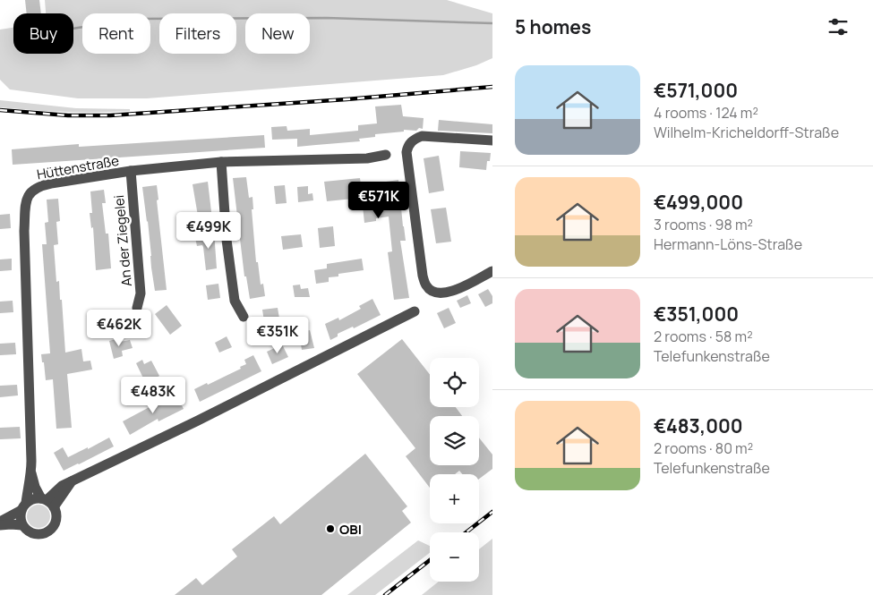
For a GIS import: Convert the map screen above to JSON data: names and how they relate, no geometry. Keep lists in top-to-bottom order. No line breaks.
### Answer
{"streets":{"street":["Hüttenstraße","An der Ziegelei"]},"crossings":[["Hüttenstraße","An der Ziegelei"]],"places":["OBI"],"page":{"heading":"5 homes","chip":["Buy","Rent","Filters","New"],"list":[{"name":"€571,000","note":"4 rooms · 124 m² · Wilhelm-Kricheldorff-Straße"},{"name":"€499,000","note":"3 rooms · 98 m² · Hermann-Löns-Straße"},{"name":"€351,000","note":"2 rooms · 58 m² · Telefunkenstraße"},{"name":"€483,000","note":"2 rooms · 80 m² · Telefunkenstraße"}],"price":["€571K","€499K","€462K","€351K","€483K"],"map_buttons":["+","−"]}}
